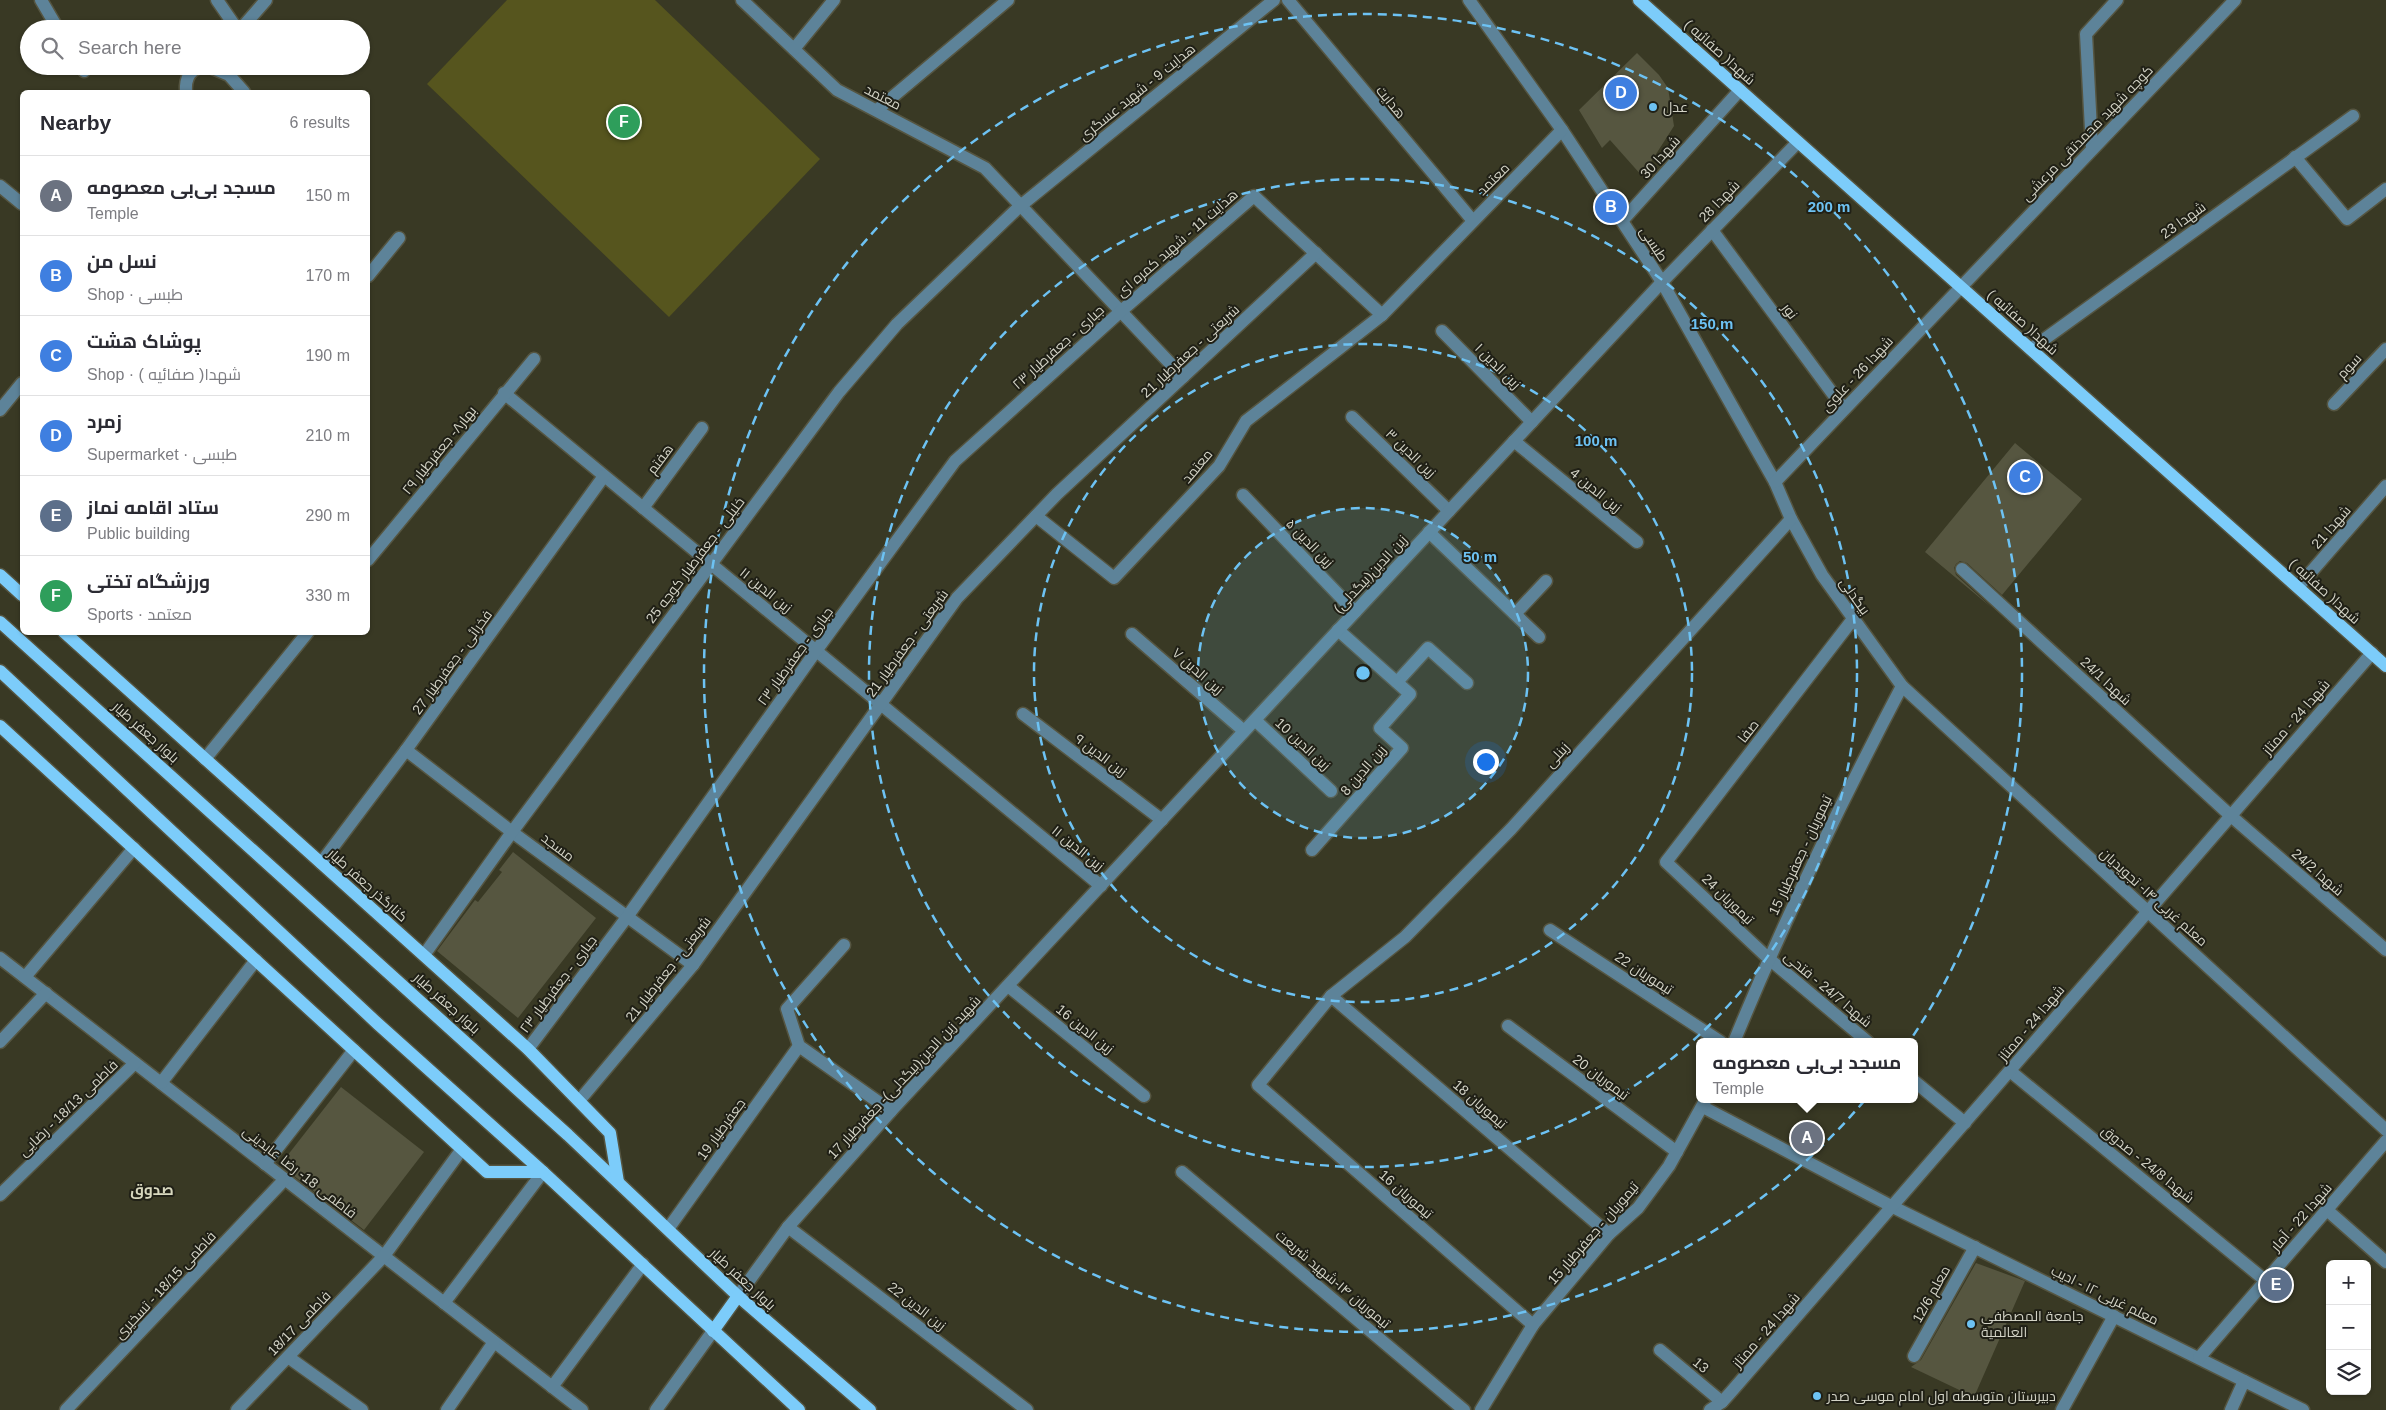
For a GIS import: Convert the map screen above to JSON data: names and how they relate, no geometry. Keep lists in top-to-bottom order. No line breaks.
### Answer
{"streets":{"main road":["شهدا( صفائیه )","بلوار جعفر طیار","کنارگذر جعفر طیار"],"street":["هدایت 9 - شهید عسگری","معتمد","هدایت","کوچه شهید محمدتقی مرعشی","شهدا 30","شهدا 28","شهدا 23","هدایت 11 - شهید کمره ای","طبسی","نور","جباری - جعفرطیار ۲۳","شریعتی - جعفرطیار 21","زین الدین ۱","سوم","شهدا 26 - علوی","بهار۸- جعفرطیار ۲۹","زین الدین ۳","هفتم","زین الدین 4","شهدا 21","زین الدین ۵","خلیلی - جعفرطیار کوچه 25","زین الدین(بیگدلی)","زین الدین ۱۱","بیگدلی","فخرائی - جعفرطیار 27","زین الدین ۷","شهدا 24/1","شهدا 24 - ممتاز","صفا","زین الدین 10","زین الدین ۹","زینلی","زین الدین 8","مسجد","تیموریان - جعفرطیار 15","شهدا 24/2","معلم غربی ۱۴- تجویدیان","تیموریان 24","تیموریان 22","شهدا 24/7 - فتحی","زین الدین 16","شهید زین الدین(بیگدلی)- جعفرطیار 17","تیموریان 20","تیموریان 18","فاطمی 18/13 - رضایی","جعفرطیار 19","شهدا 24/8 - صدوق","فاطمی 18- رضا عابدینی","تیموریان 16","شهدا 22 - آمار","تیموریان ۱۴-شهید شریعت","فاطمی 18/15 - تسخیری","معلم 12/6","معلم غربی ۱۲ - ادیب","زین الدین 22","فاطمی 18/17","13"]},"crossings":[["شهدا( صفائیه )","کوچه شهید محمدتقی مرعشی"],["شهدا( صفائیه )","شهدا 30"],["شهدا( صفائیه )","شهدا 28"],["شهدا( صفائیه )","شهدا 23"],["شهدا( صفائیه )","شهدا 26 - علوی"],["شهدا( صفائیه )","شهدا 21"],["شهدا( صفائیه )","شهدا 24 - ممتاز"],["هدایت 9 - شهید عسگری","معتمد"],["هدایت 9 - شهید عسگری","خلیلی - جعفرطیار کوچه 25"],["معتمد","هدایت"],["معتمد","هدایت 11 - شهید کمره ای"],["معتمد","طبسی"],["معتمد","جباری - جعفرطیار ۲۳"],["معتمد","شریعتی - جعفرطیار 21"],["معتمد","خلیلی - جعفرطیار کوچه 25"],["کوچه شهید محمدتقی مرعشی","شهدا 26 - علوی"],["شهدا 30","طبسی"],["شهدا 28","طبسی"],["شهدا 28","نور"],["شهدا 28","زین الدین(بیگدلی)"],["هدایت 11 - شهید کمره ای","جباری - جعفرطیار ۲۳"],["هدایت 11 - شهید کمره ای","شریعتی - جعفرطیار 21"],["طبسی","شهدا 26 - علوی"],["طبسی","زین الدین(بیگدلی)"],["طبسی","بیگدلی"],["طبسی","زینلی"],["نور","شهدا 26 - علوی"],["جباری - جعفرطیار ۲۳","زین الدین ۱۱"],["جباری - جعفرطیار ۲۳","مسجد"],["جباری - جعفرطیار ۲۳","کنارگذر جعفر طیار"],["شریعتی - جعفرطیار 21","زین الدین ۱۱"],["شریعتی - جعفرطیار 21","مسجد"],["شریعتی - جعفرطیار 21","کنارگذر جعفر طیار"],["زین الدین ۱","زین الدین(بیگدلی)"],["بهار۸- جعفرطیار ۲۹","زین الدین ۱۱"],["زین الدین ۳","زین الدین(بیگدلی)"],["هفتم","زین الدین ۱۱"],["زین الدین 4","زین الدین(بیگدلی)"],["زین الدین ۵","زین الدین(بیگدلی)"],["خلیلی - جعفرطیار کوچه 25","زین الدین ۱۱"],["خلیلی - جعفرطیار کوچه 25","مسجد"],["خلیلی - جعفرطیار کوچه 25","کنارگذر جعفر طیار"],["زین الدین(بیگدلی)","زین الدین ۱۱"],["زین الدین(بیگدلی)","زین الدین ۷"],["زین الدین(بیگدلی)","زین الدین 10"],["زین الدین(بیگدلی)","زین الدین ۹"],["زین الدین(بیگدلی)","زین الدین 8"],["زین الدین(بیگدلی)","شهید زین الدین(بیگدلی)- جعفرطیار 17"],["زین الدین ۱۱","فخرائی - جعفرطیار 27"],["زین الدین ۱۱","شهید زین الدین(بیگدلی)- جعفرطیار 17"],["بیگدلی","صفا"],["بیگدلی","زینلی"],["بیگدلی","تیموریان - جعفرطیار 15"],["بیگدلی","معلم غربی ۱۴- تجویدیان"],["فخرائی - جعفرطیار 27","مسجد"],["فخرائی - جعفرطیار 27","کنارگذر جعفر طیار"],["شهدا 24/1","شهدا 24 - ممتاز"],["شهدا 24/1","شهدا 24/2"],["شهدا 24 - ممتاز","شهدا 24/2"],["شهدا 24 - ممتاز","معلم غربی ۱۴- تجویدیان"],["شهدا 24 - ممتاز","شهدا 24/8 - صدوق"],["شهدا 24 - ممتاز","معلم غربی ۱۲ - ادیب"],["شهدا 24 - ممتاز","13"],["صفا","تیموریان 24"],["بلوار جعفر طیار","کنارگذر جعفر طیار"],["بلوار جعفر طیار","شهید زین الدین(بیگدلی)- جعفرطیار 17"],["بلوار جعفر طیار","جعفرطیار 19"],["زینلی","تیموریان 18"],["زینلی","تیموریان 16"],["تیموریان - جعفرطیار 15","معلم غربی ۱۴- تجویدیان"],["تیموریان - جعفرطیار 15","تیموریان 24"],["تیموریان - جعفرطیار 15","شهدا 24/7 - فتحی"],["تیموریان - جعفرطیار 15","تیموریان 20"],["تیموریان - جعفرطیار 15","تیموریان 18"],["تیموریان - جعفرطیار 15","تیموریان 16"],["تیموریان - جعفرطیار 15","معلم غربی ۱۲ - ادیب"],["تیموریان 24","شهدا 24/7 - فتحی"],["زین الدین 16","شهید زین الدین(بیگدلی)- جعفرطیار 17"],["شهید زین الدین(بیگدلی)- جعفرطیار 17","زین الدین 22"],["فاطمی 18/13 - رضایی","فاطمی 18- رضا عابدینی"],["شهدا 24/8 - صدوق","شهدا 22 - آمار"],["فاطمی 18- رضا عابدینی","فاطمی 18/15 - تسخیری"],["فاطمی 18- رضا عابدینی","فاطمی 18/17"],["شهدا 22 - آمار","معلم غربی ۱۲ - ادیب"],["معلم 12/6","معلم غربی ۱۲ - ادیب"]],"districts":["صدوق"],"places":["عدل","جامعة المصطفی العالمیة","دبیرستان متوسطه اول امام موسی صدر"],"page":{"search":"Search here","pins":["D","F","B","C","A","E"],"heading":["Nearby","6 results"],"list":[{"mark":"A","name":"مسجد بی‌بی معصومه","note":"Temple","value":"150 m"},{"mark":"B","name":"نسل من","note":"Shop · طبسی","value":"170 m"},{"mark":"C","name":"پوشاک هشت","note":"Shop · شهدا( صفائیه )","value":"190 m"},{"mark":"D","name":"زمرد","note":"Supermarket · طبسی","value":"210 m"},{"mark":"E","name":"ستاد اقامه نماز","note":"Public building","value":"290 m"},{"mark":"F","name":"ورزشگاه تختی","note":"Sports · معتمد","value":"330 m"}],"popup":["مسجد بی‌بی معصومه","Temple"],"map_buttons":["+","−"]},"rings":["200 m","150 m","100 m","50 m"]}
